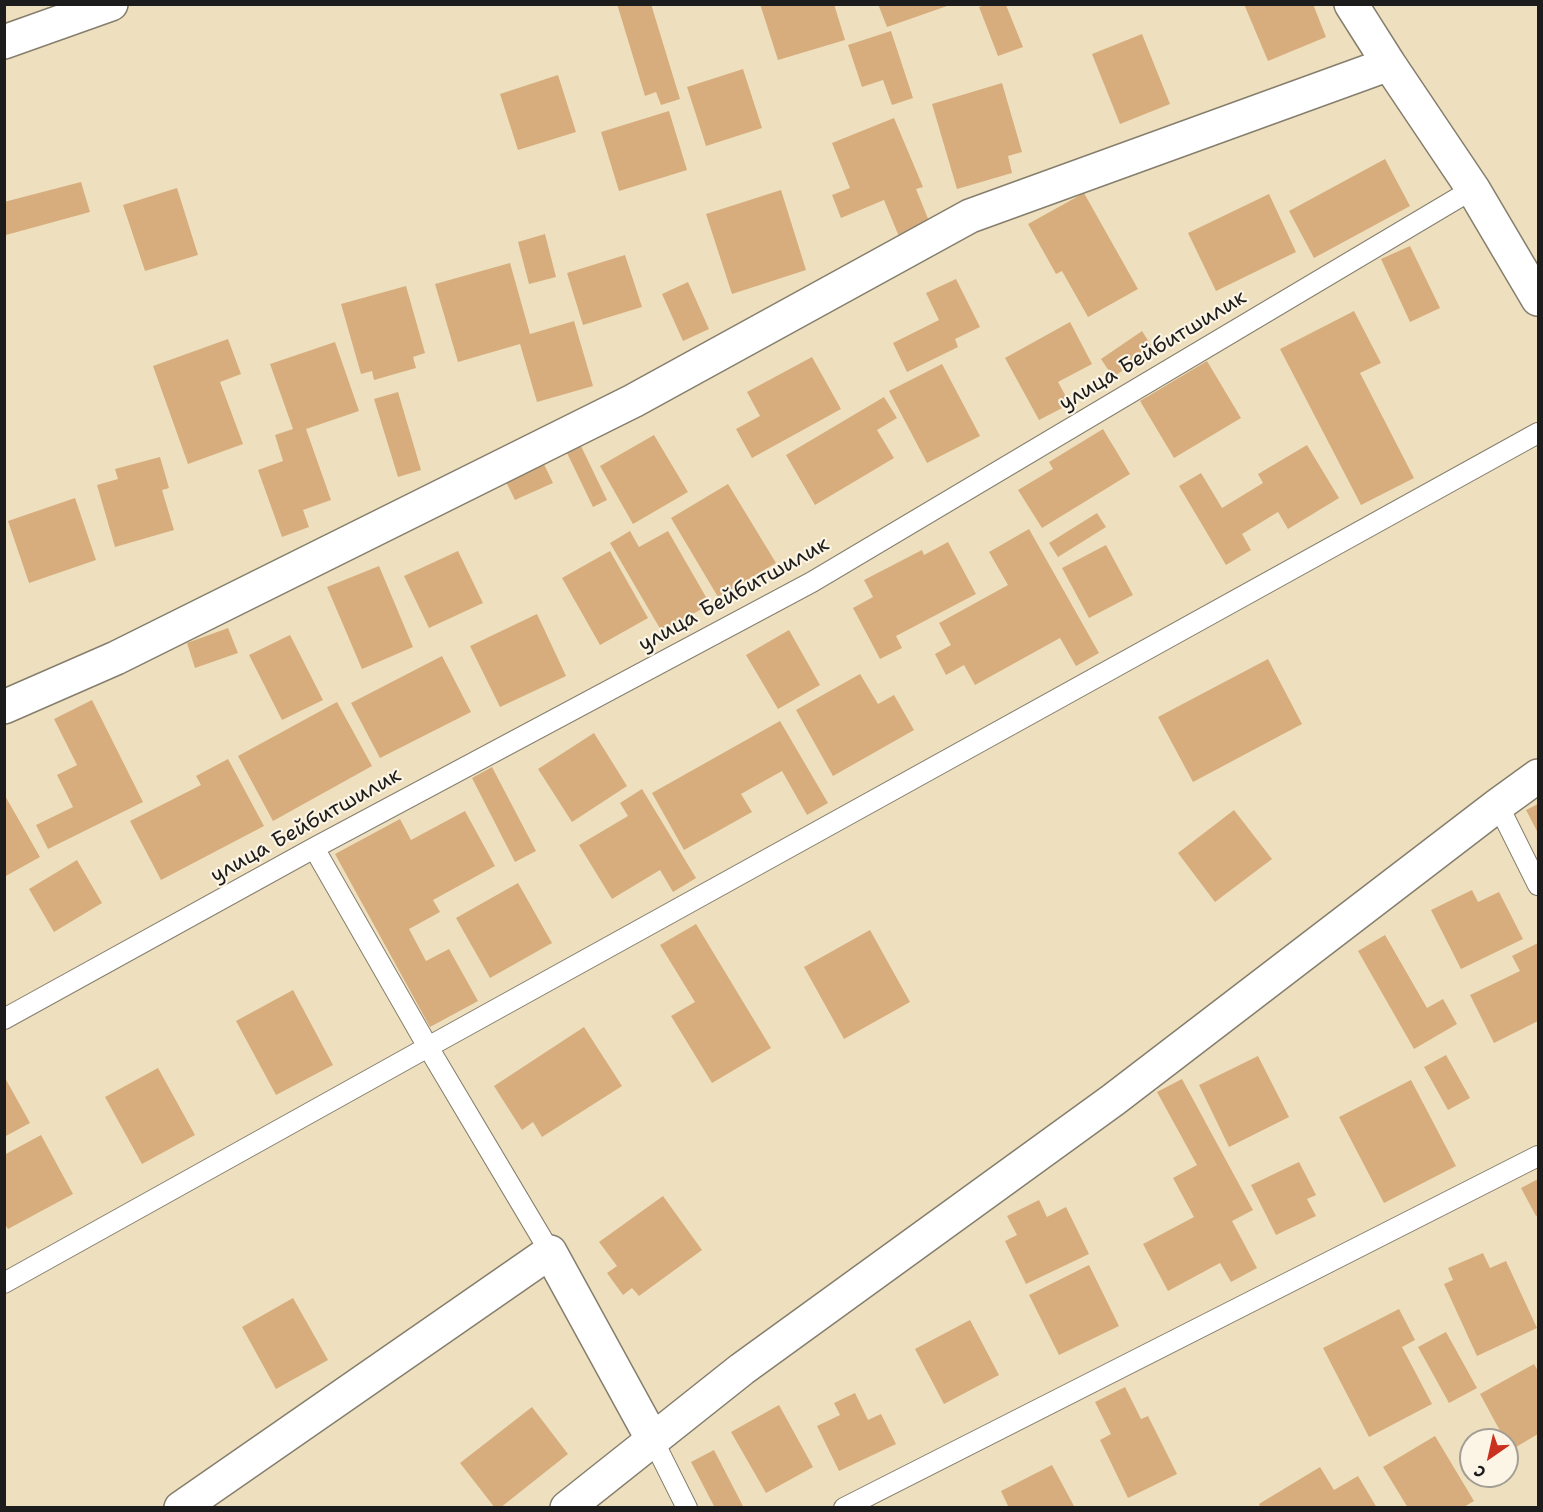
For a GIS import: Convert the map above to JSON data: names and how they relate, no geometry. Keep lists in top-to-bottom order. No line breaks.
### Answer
{"streets":{"lane":["улица Бейбитшилик"]},"north":"bottom left"}
